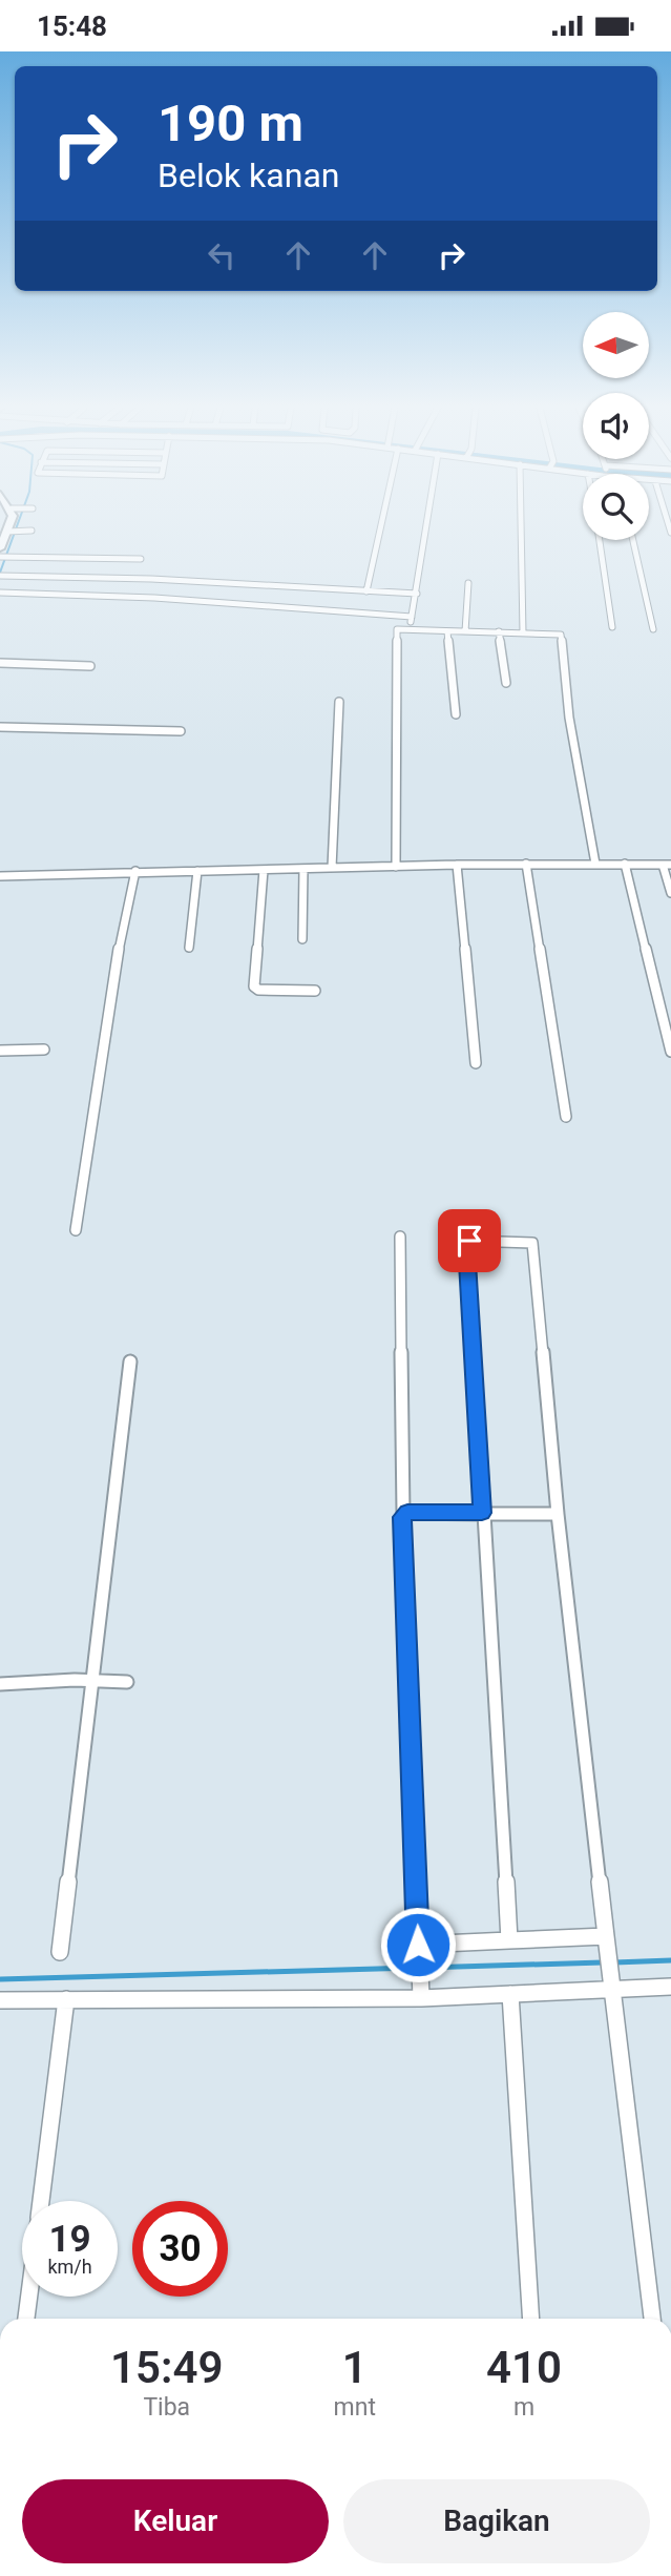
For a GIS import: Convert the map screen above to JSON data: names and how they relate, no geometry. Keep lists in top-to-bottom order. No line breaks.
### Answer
{"north":"left","page":{"status":"15:48","turn":["190 m","Belok kanan"],"speed":"19 km/h","limit":"30","eta":["15:49","Tiba","1","mnt","410","m"],"buttons":["Keluar","Bagikan"]}}
